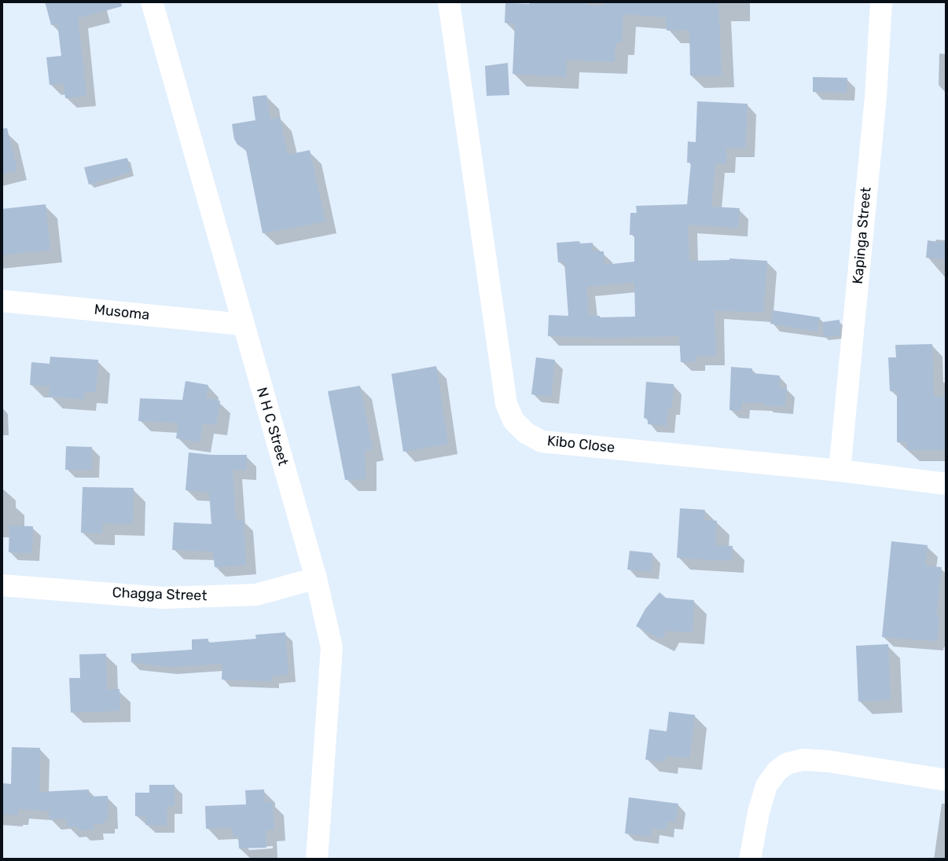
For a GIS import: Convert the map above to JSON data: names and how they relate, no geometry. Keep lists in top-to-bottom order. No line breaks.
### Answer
{"streets":{"street":["Kapinga Street","Musoma","N H C Street","Kibo Close","Chagga Street"]},"crossings":[["Kapinga Street","Kibo Close"],["Musoma","N H C Street"],["N H C Street","Chagga Street"]]}
